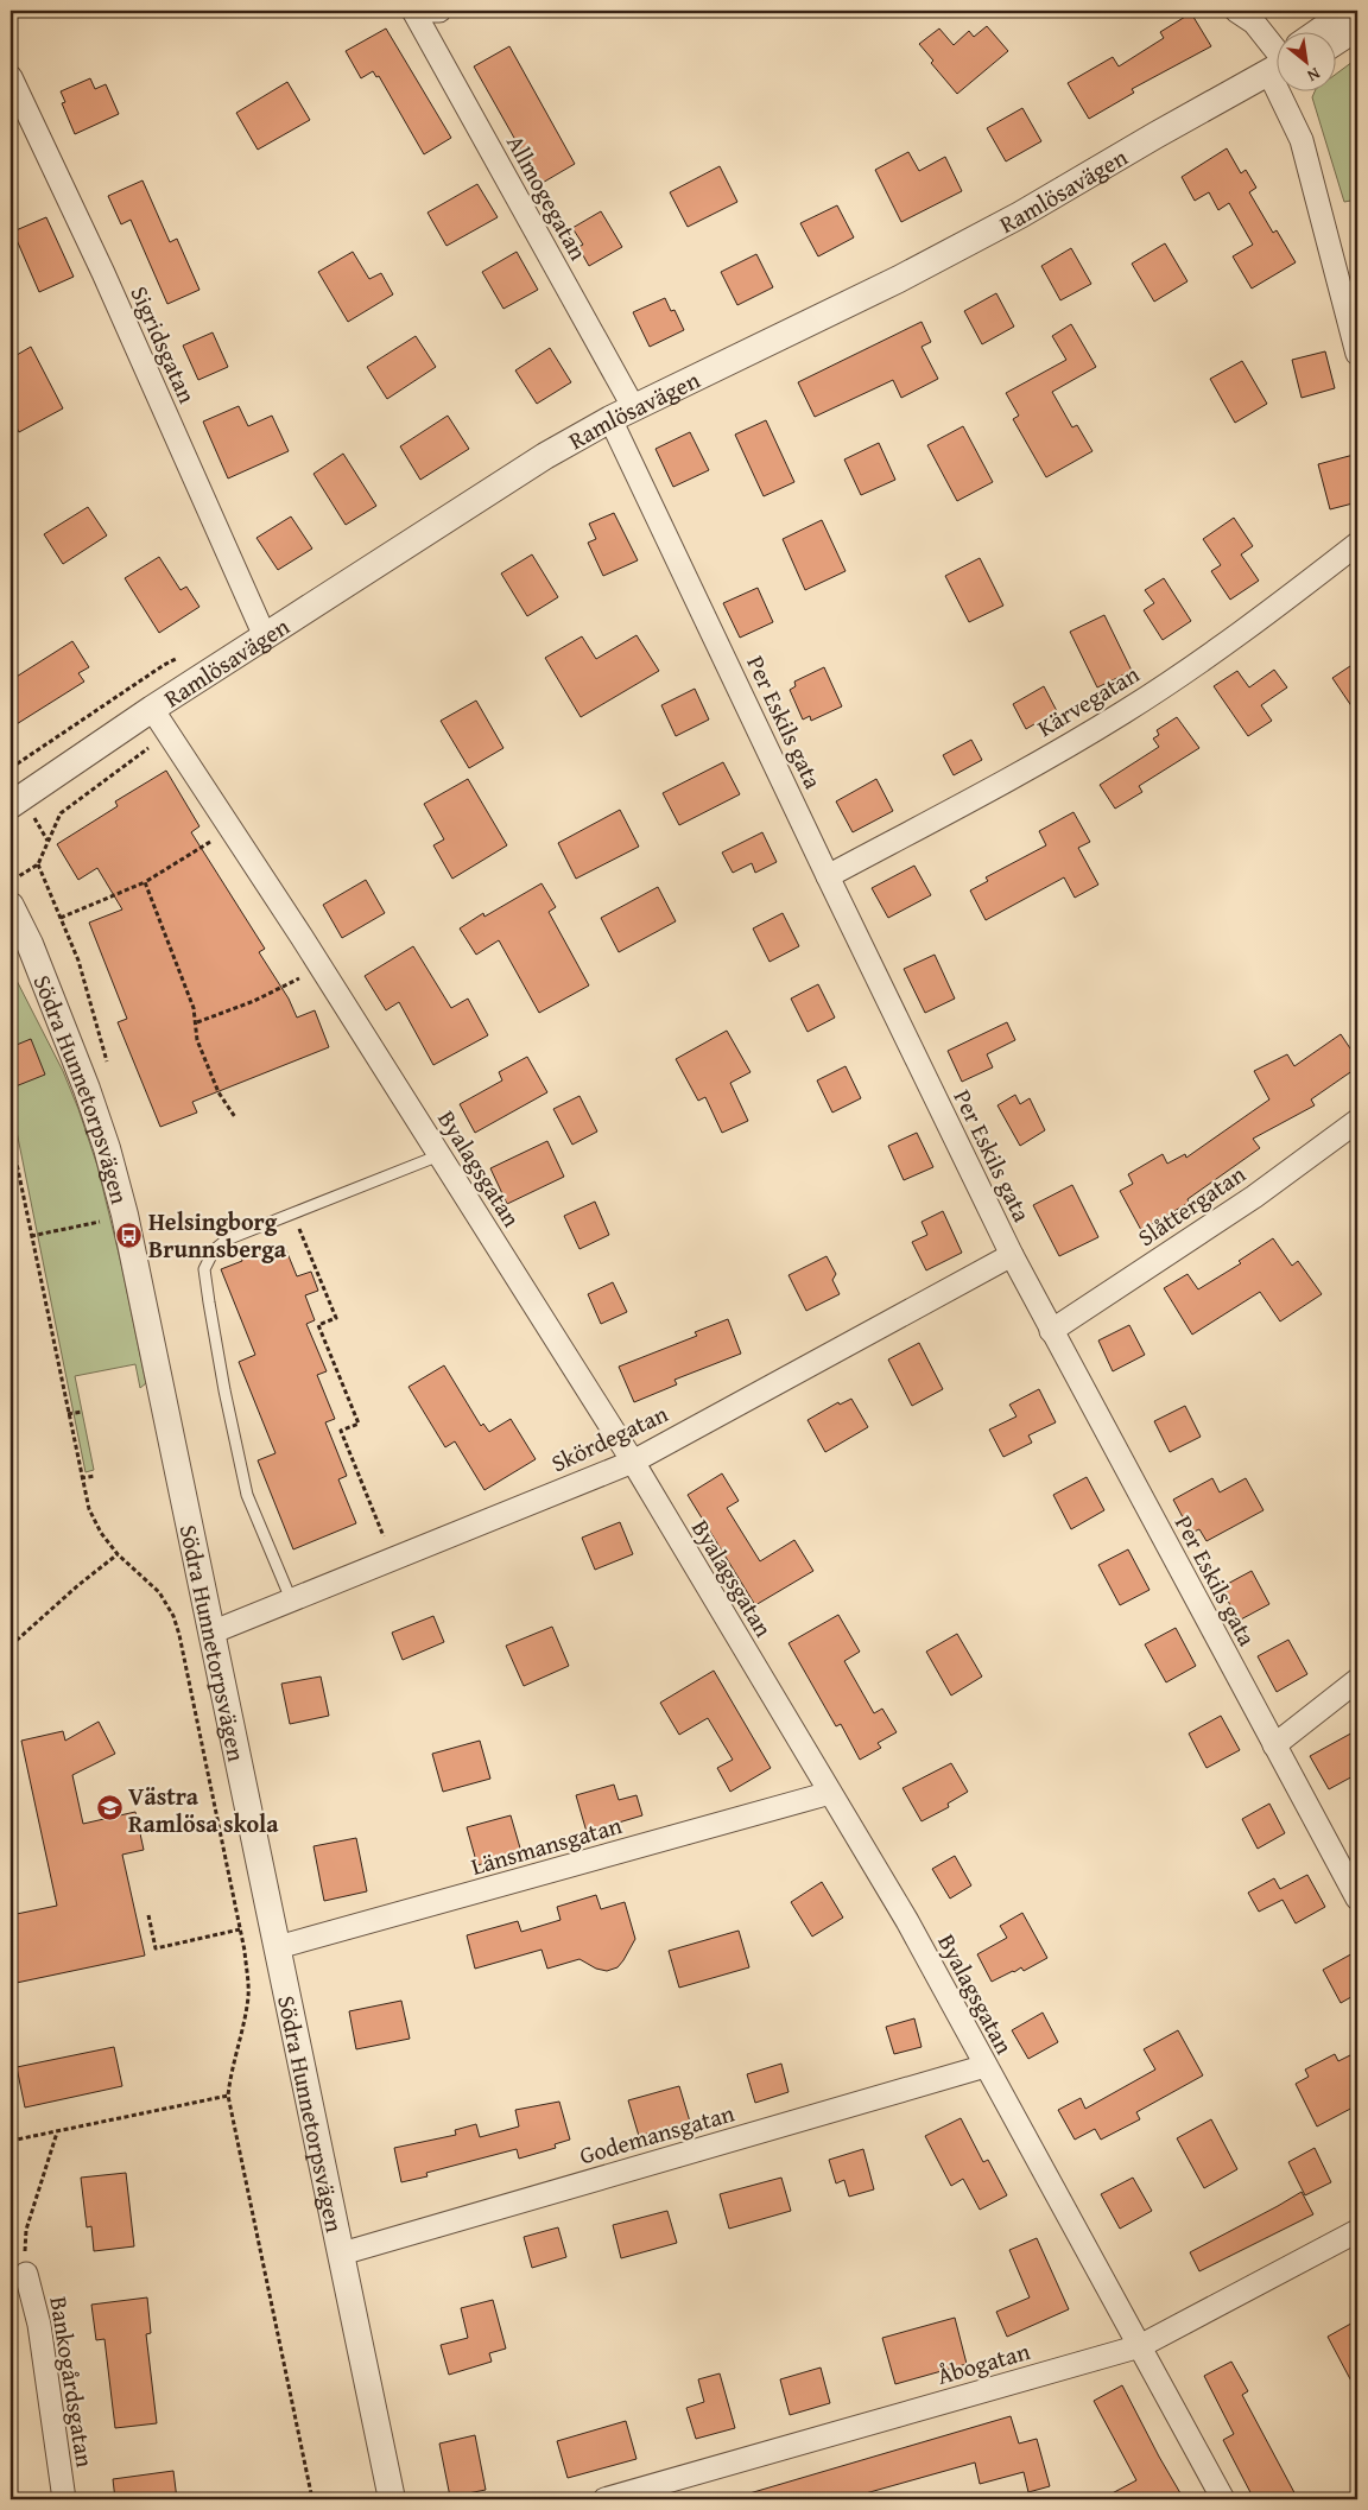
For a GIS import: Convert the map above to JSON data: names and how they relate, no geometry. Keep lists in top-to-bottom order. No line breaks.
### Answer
{"streets":{"street":["Ramlösavägen","Allmogegatan","Sigridsgatan","Kärvegatan","Per Eskils gata","Södra Hunnetorpsvägen","Byalagsgatan","Slåttergatan","Skördegatan","Länsmansgatan","Godemansgatan","Åbogatan","Bankogårdsgatan"]},"crossings":[["Ramlösavägen","Allmogegatan"],["Ramlösavägen","Sigridsgatan"],["Ramlösavägen","Per Eskils gata"],["Ramlösavägen","Byalagsgatan"],["Allmogegatan","Per Eskils gata"],["Kärvegatan","Per Eskils gata"],["Per Eskils gata","Slåttergatan"],["Per Eskils gata","Skördegatan"],["Södra Hunnetorpsvägen","Skördegatan"],["Södra Hunnetorpsvägen","Länsmansgatan"],["Södra Hunnetorpsvägen","Godemansgatan"],["Byalagsgatan","Skördegatan"],["Byalagsgatan","Länsmansgatan"],["Byalagsgatan","Godemansgatan"],["Byalagsgatan","Åbogatan"]],"places":{"bus stop":["Helsingborg Brunnsberga"],"school or university":["Västra Ramlösa skola"]},"north":"bottom right"}
